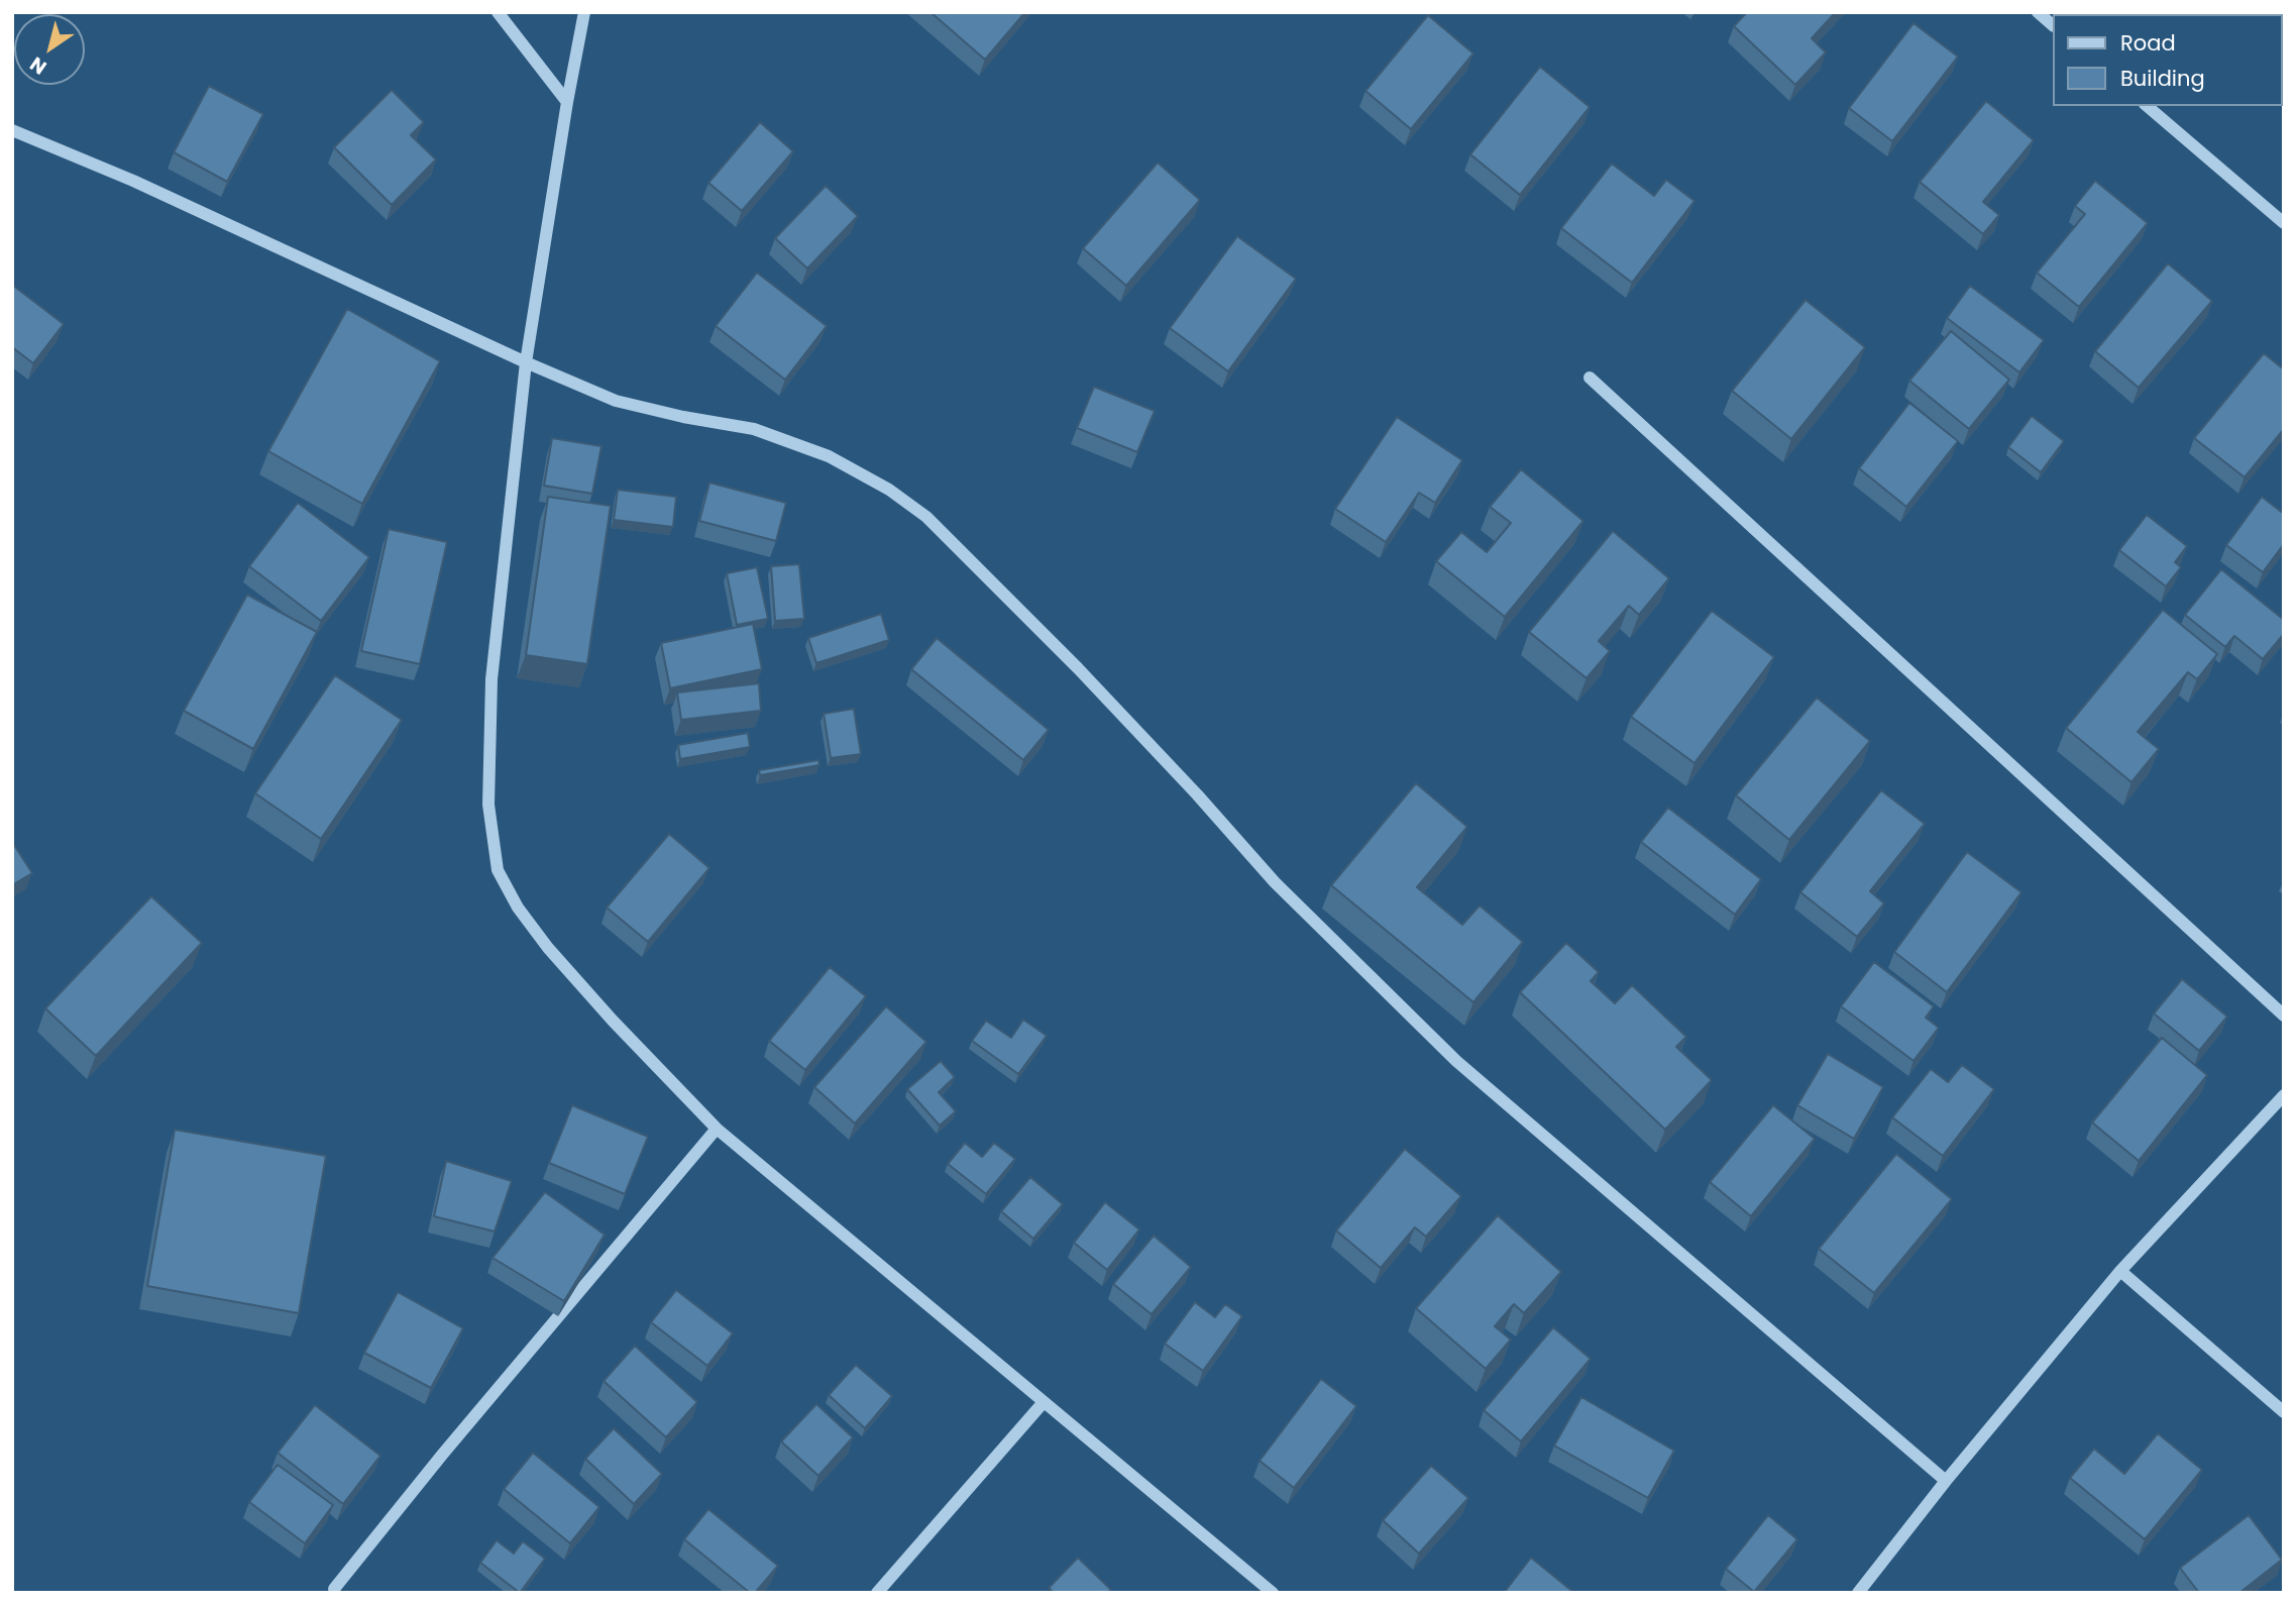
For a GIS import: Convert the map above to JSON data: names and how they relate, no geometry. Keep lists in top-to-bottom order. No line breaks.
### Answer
{"legend":["Road","Building"],"north":"bottom left"}
